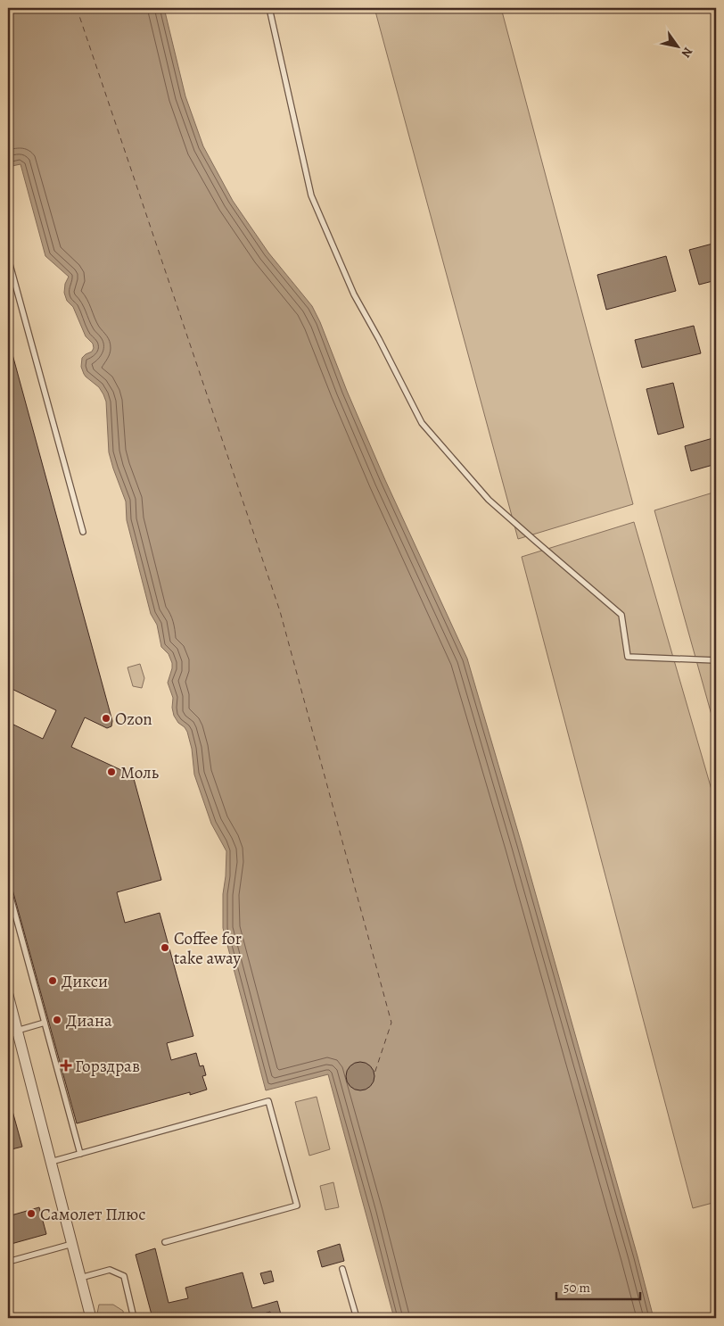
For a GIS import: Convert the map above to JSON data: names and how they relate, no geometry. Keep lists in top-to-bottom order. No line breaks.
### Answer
{"places":{"other":["Ozon","Моль","Coffee for take away","Дикси","Диана","Самолет Плюс"],"health":["Горздрав"]},"scale_bar":"50 m","north":"bottom right"}
